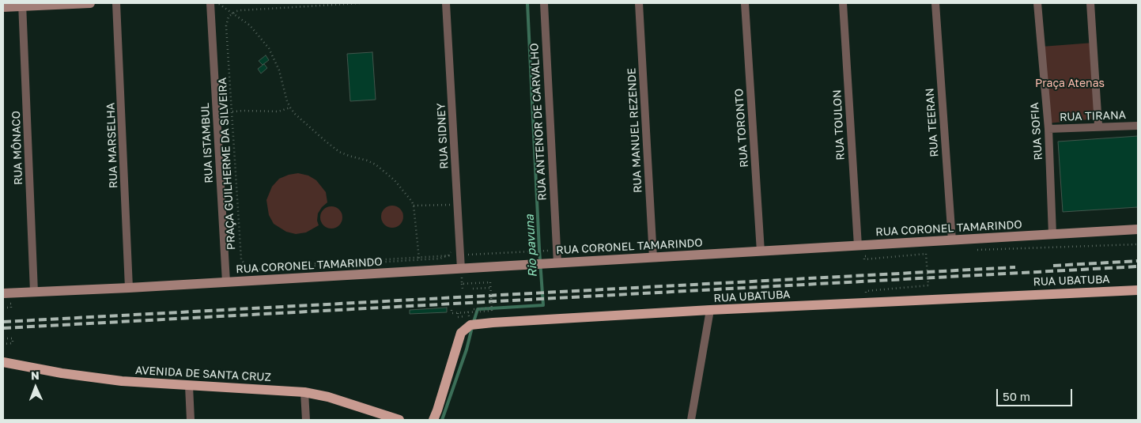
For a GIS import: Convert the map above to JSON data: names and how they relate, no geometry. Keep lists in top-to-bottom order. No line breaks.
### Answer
{"streets":{"main road":["RUA CORONEL TAMARINDO","RUA UBATUBA","AVENIDA DE SANTA CRUZ"],"street":["RUA TIRANA","RUA ANTENOR DE CARVALHO","RUA TEERAN","RUA TOULON","RUA TORONTO","RUA MANUEL REZENDE","RUA SOFIA","RUA SIDNEY","RUA ISTAMBUL","RUA MARSELHA","RUA MÔNACO"],"path":["PRAÇA GUILHERME DA SILVEIRA"]},"crossings":[["RUA TIRANA","RUA SOFIA"],["RUA ANTENOR DE CARVALHO","RUA CORONEL TAMARINDO"],["RUA TEERAN","RUA CORONEL TAMARINDO"],["RUA TOULON","RUA CORONEL TAMARINDO"],["RUA TORONTO","RUA CORONEL TAMARINDO"],["RUA MANUEL REZENDE","RUA CORONEL TAMARINDO"],["RUA SOFIA","RUA CORONEL TAMARINDO"],["RUA SIDNEY","RUA CORONEL TAMARINDO"],["RUA ISTAMBUL","RUA CORONEL TAMARINDO"],["RUA MARSELHA","RUA CORONEL TAMARINDO"],["RUA MÔNACO","RUA CORONEL TAMARINDO"]],"water":["Rio pavuna"],"parks":["Praça Atenas"],"scale_bar":"50 m","north":"top"}
